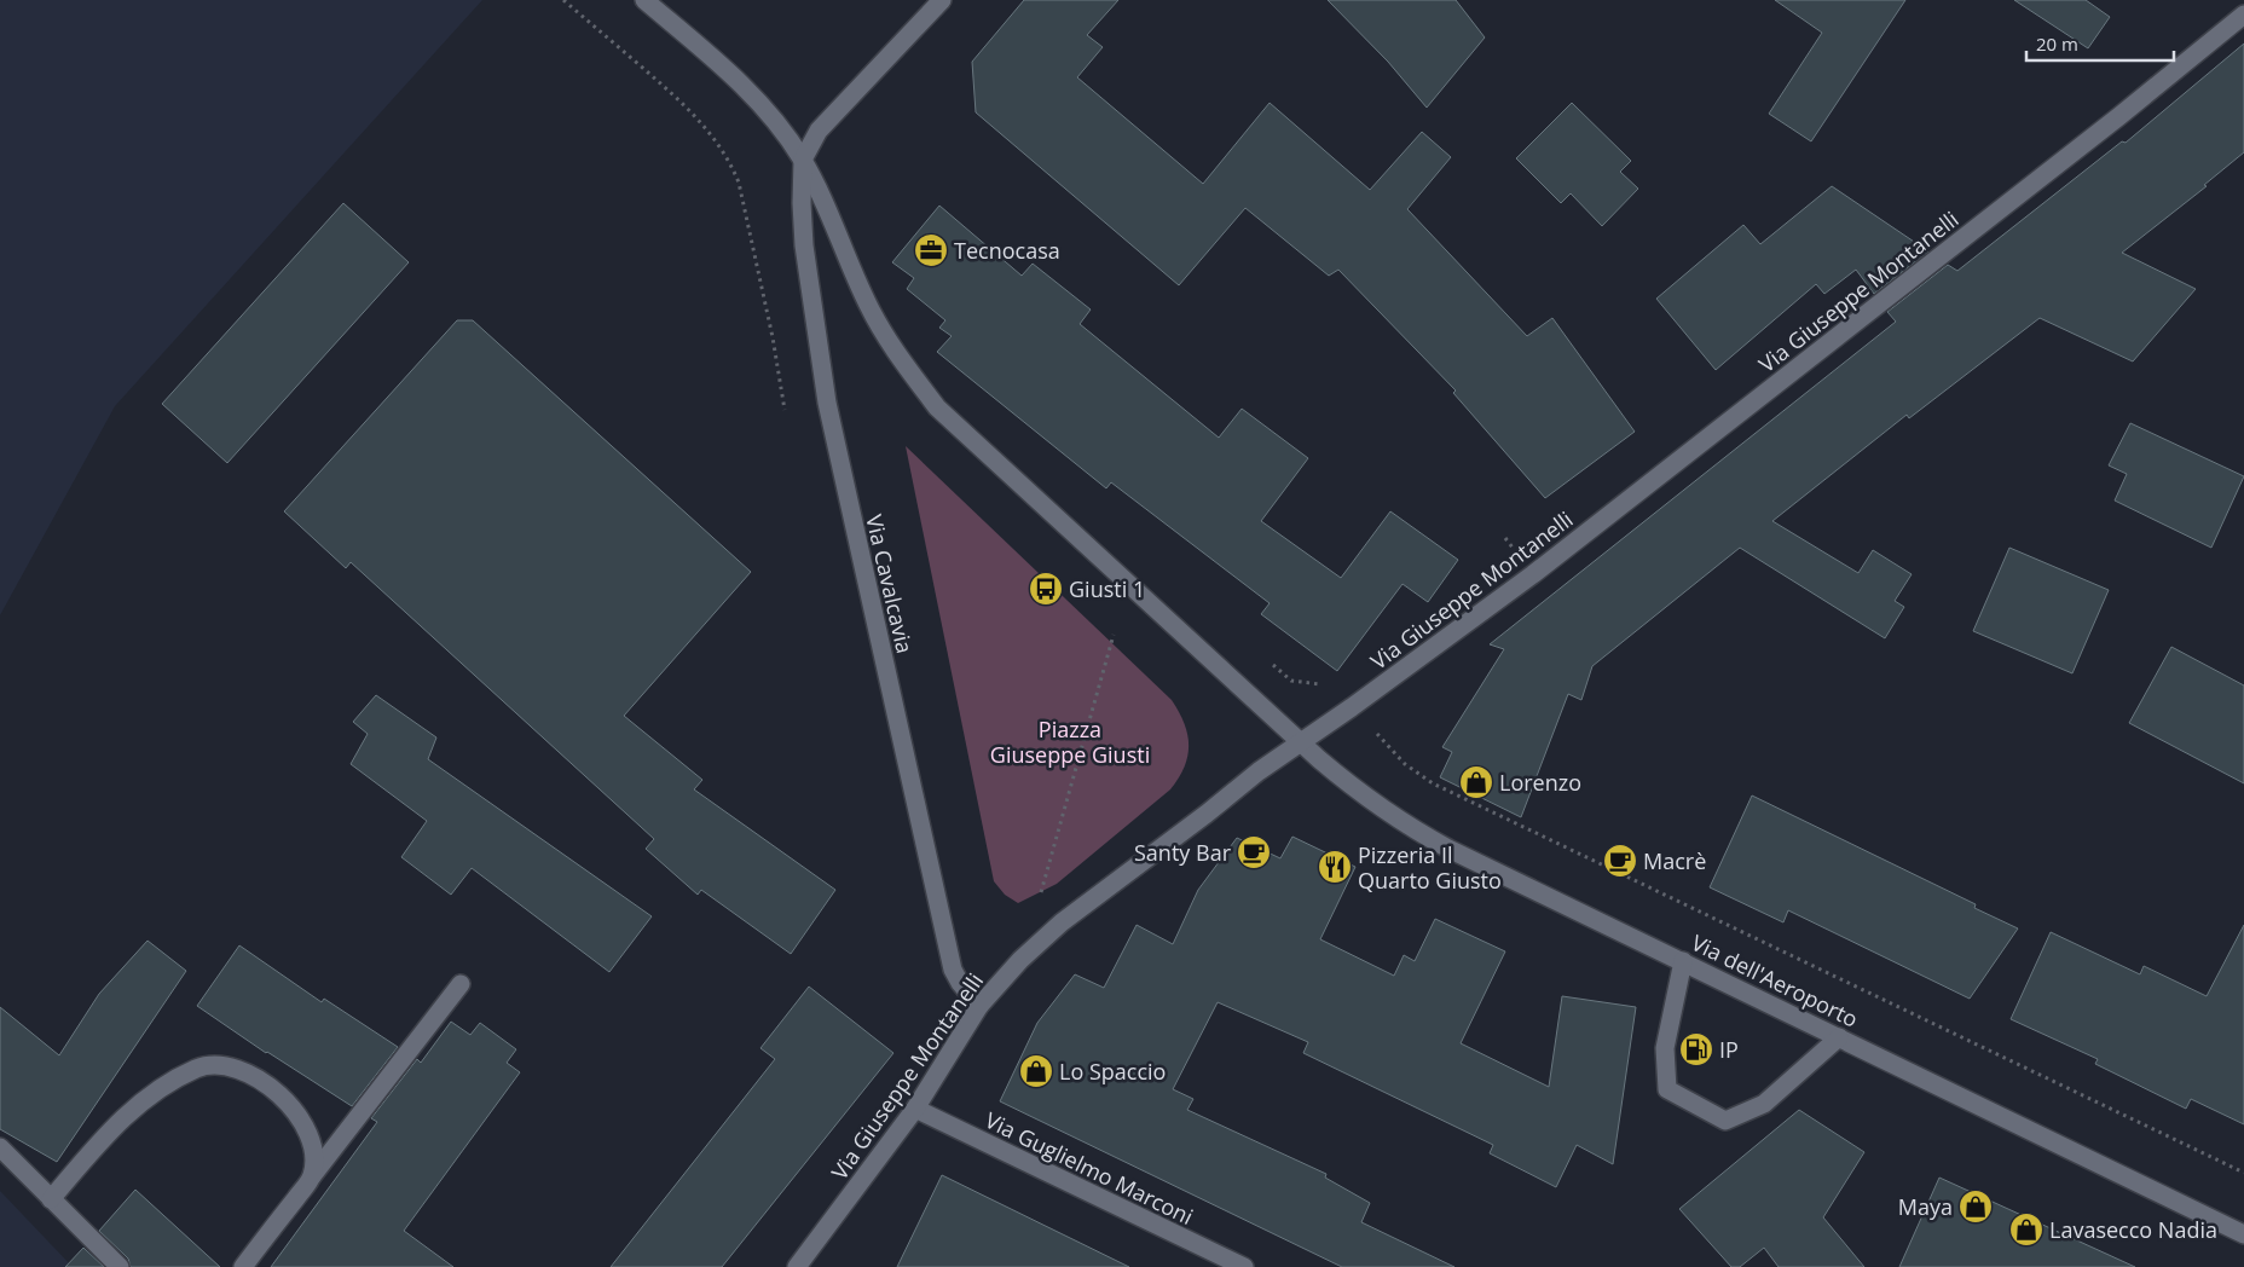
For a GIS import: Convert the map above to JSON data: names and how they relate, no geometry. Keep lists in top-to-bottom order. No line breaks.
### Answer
{"streets":{"street":["Via Giuseppe Montanelli","Via Cavalcavia","Via dell'Aeroporto","Via Guglielmo Marconi"]},"crossings":[["Via Giuseppe Montanelli","Via Cavalcavia"],["Via Giuseppe Montanelli","Via dell'Aeroporto"],["Via Giuseppe Montanelli","Via Guglielmo Marconi"]],"parks":["Piazza Giuseppe Giusti"],"places":{"office":["Tecnocasa"],"bus stop":["Giusti 1"],"shop":["Lorenzo","Lo Spaccio","Maya","Lavasecco Nadia"],"cafe":["Santy Bar","Macrè"],"restaurant":["Pizzeria Il Quarto Giusto"],"fuel station":["IP"]},"scale_bar":"20 m"}
